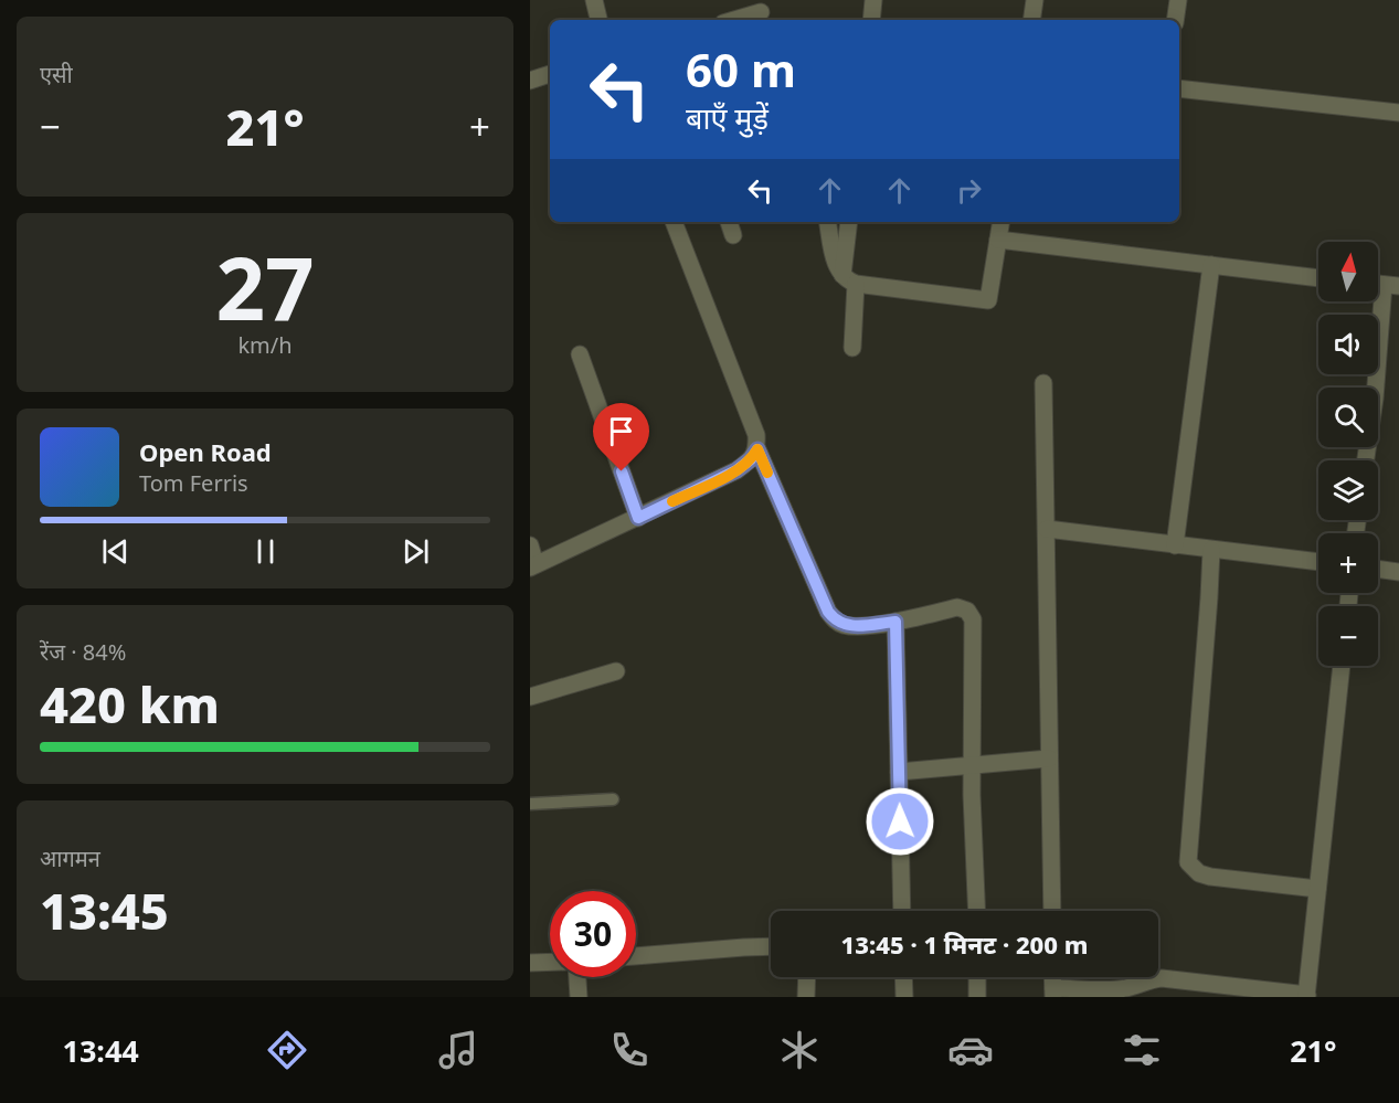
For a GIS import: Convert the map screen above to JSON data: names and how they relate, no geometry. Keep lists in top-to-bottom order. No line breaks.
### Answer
{"north":"top","page":{"tile":["एसी",["27","km/h"],["रेंज · 84%","420 km"],["आगमन","13:45"]],"turn":["60 m","बाएँ मुड़ें"],"heat":["−","21°","+"],"map_buttons":["+","−"],"song":["Open Road","Tom Ferris"],"limit":"30","trip":"13:45 · 1 मिनट · 200 m","tabs":["13:44","21°"]}}
